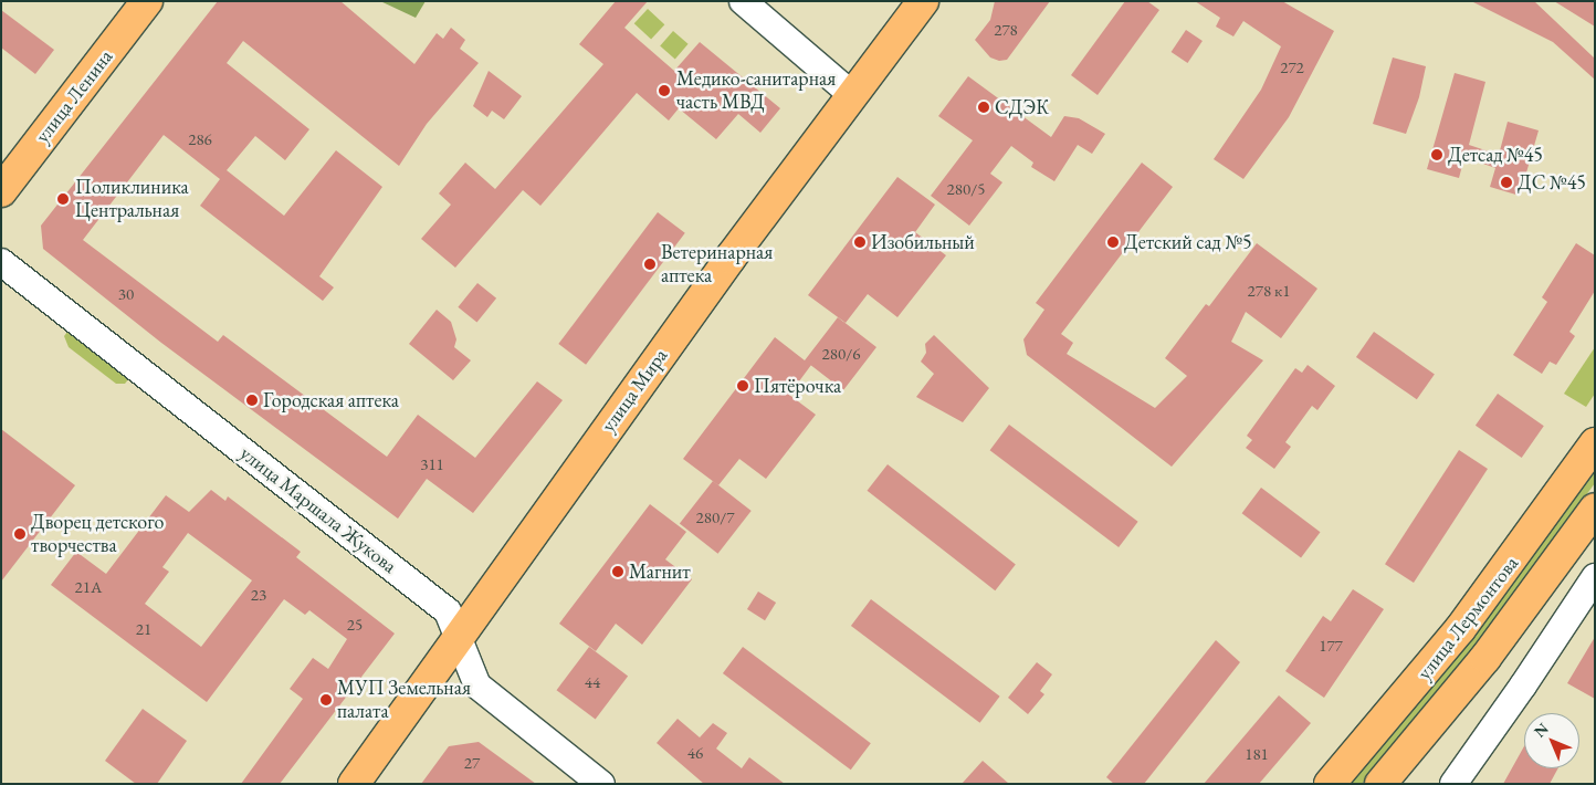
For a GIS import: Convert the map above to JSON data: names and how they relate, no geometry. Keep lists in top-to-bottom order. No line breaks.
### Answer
{"streets":{"main road":["улица Ленина","улица Мира","улица Лермонтова"],"street":["улица Маршала Жукова"]},"crossings":[["улица Мира","улица Маршала Жукова"]],"places":["Медико-санитарная часть МВД","СДЭК","Детсад №45","ДС №45","Поликлиника Центральная","Изобильный","Детский сад №5","Ветеринарная аптека","Пятёрочка","Городская аптека","Дворец детского творчества","Магнит","МУП Земельная палата"],"house_numbers":["278","272","286","280/5","278 к1","30","280/6","311","280/7","21А","23","25","21","177","44","46","181","27"],"north":"top left"}
